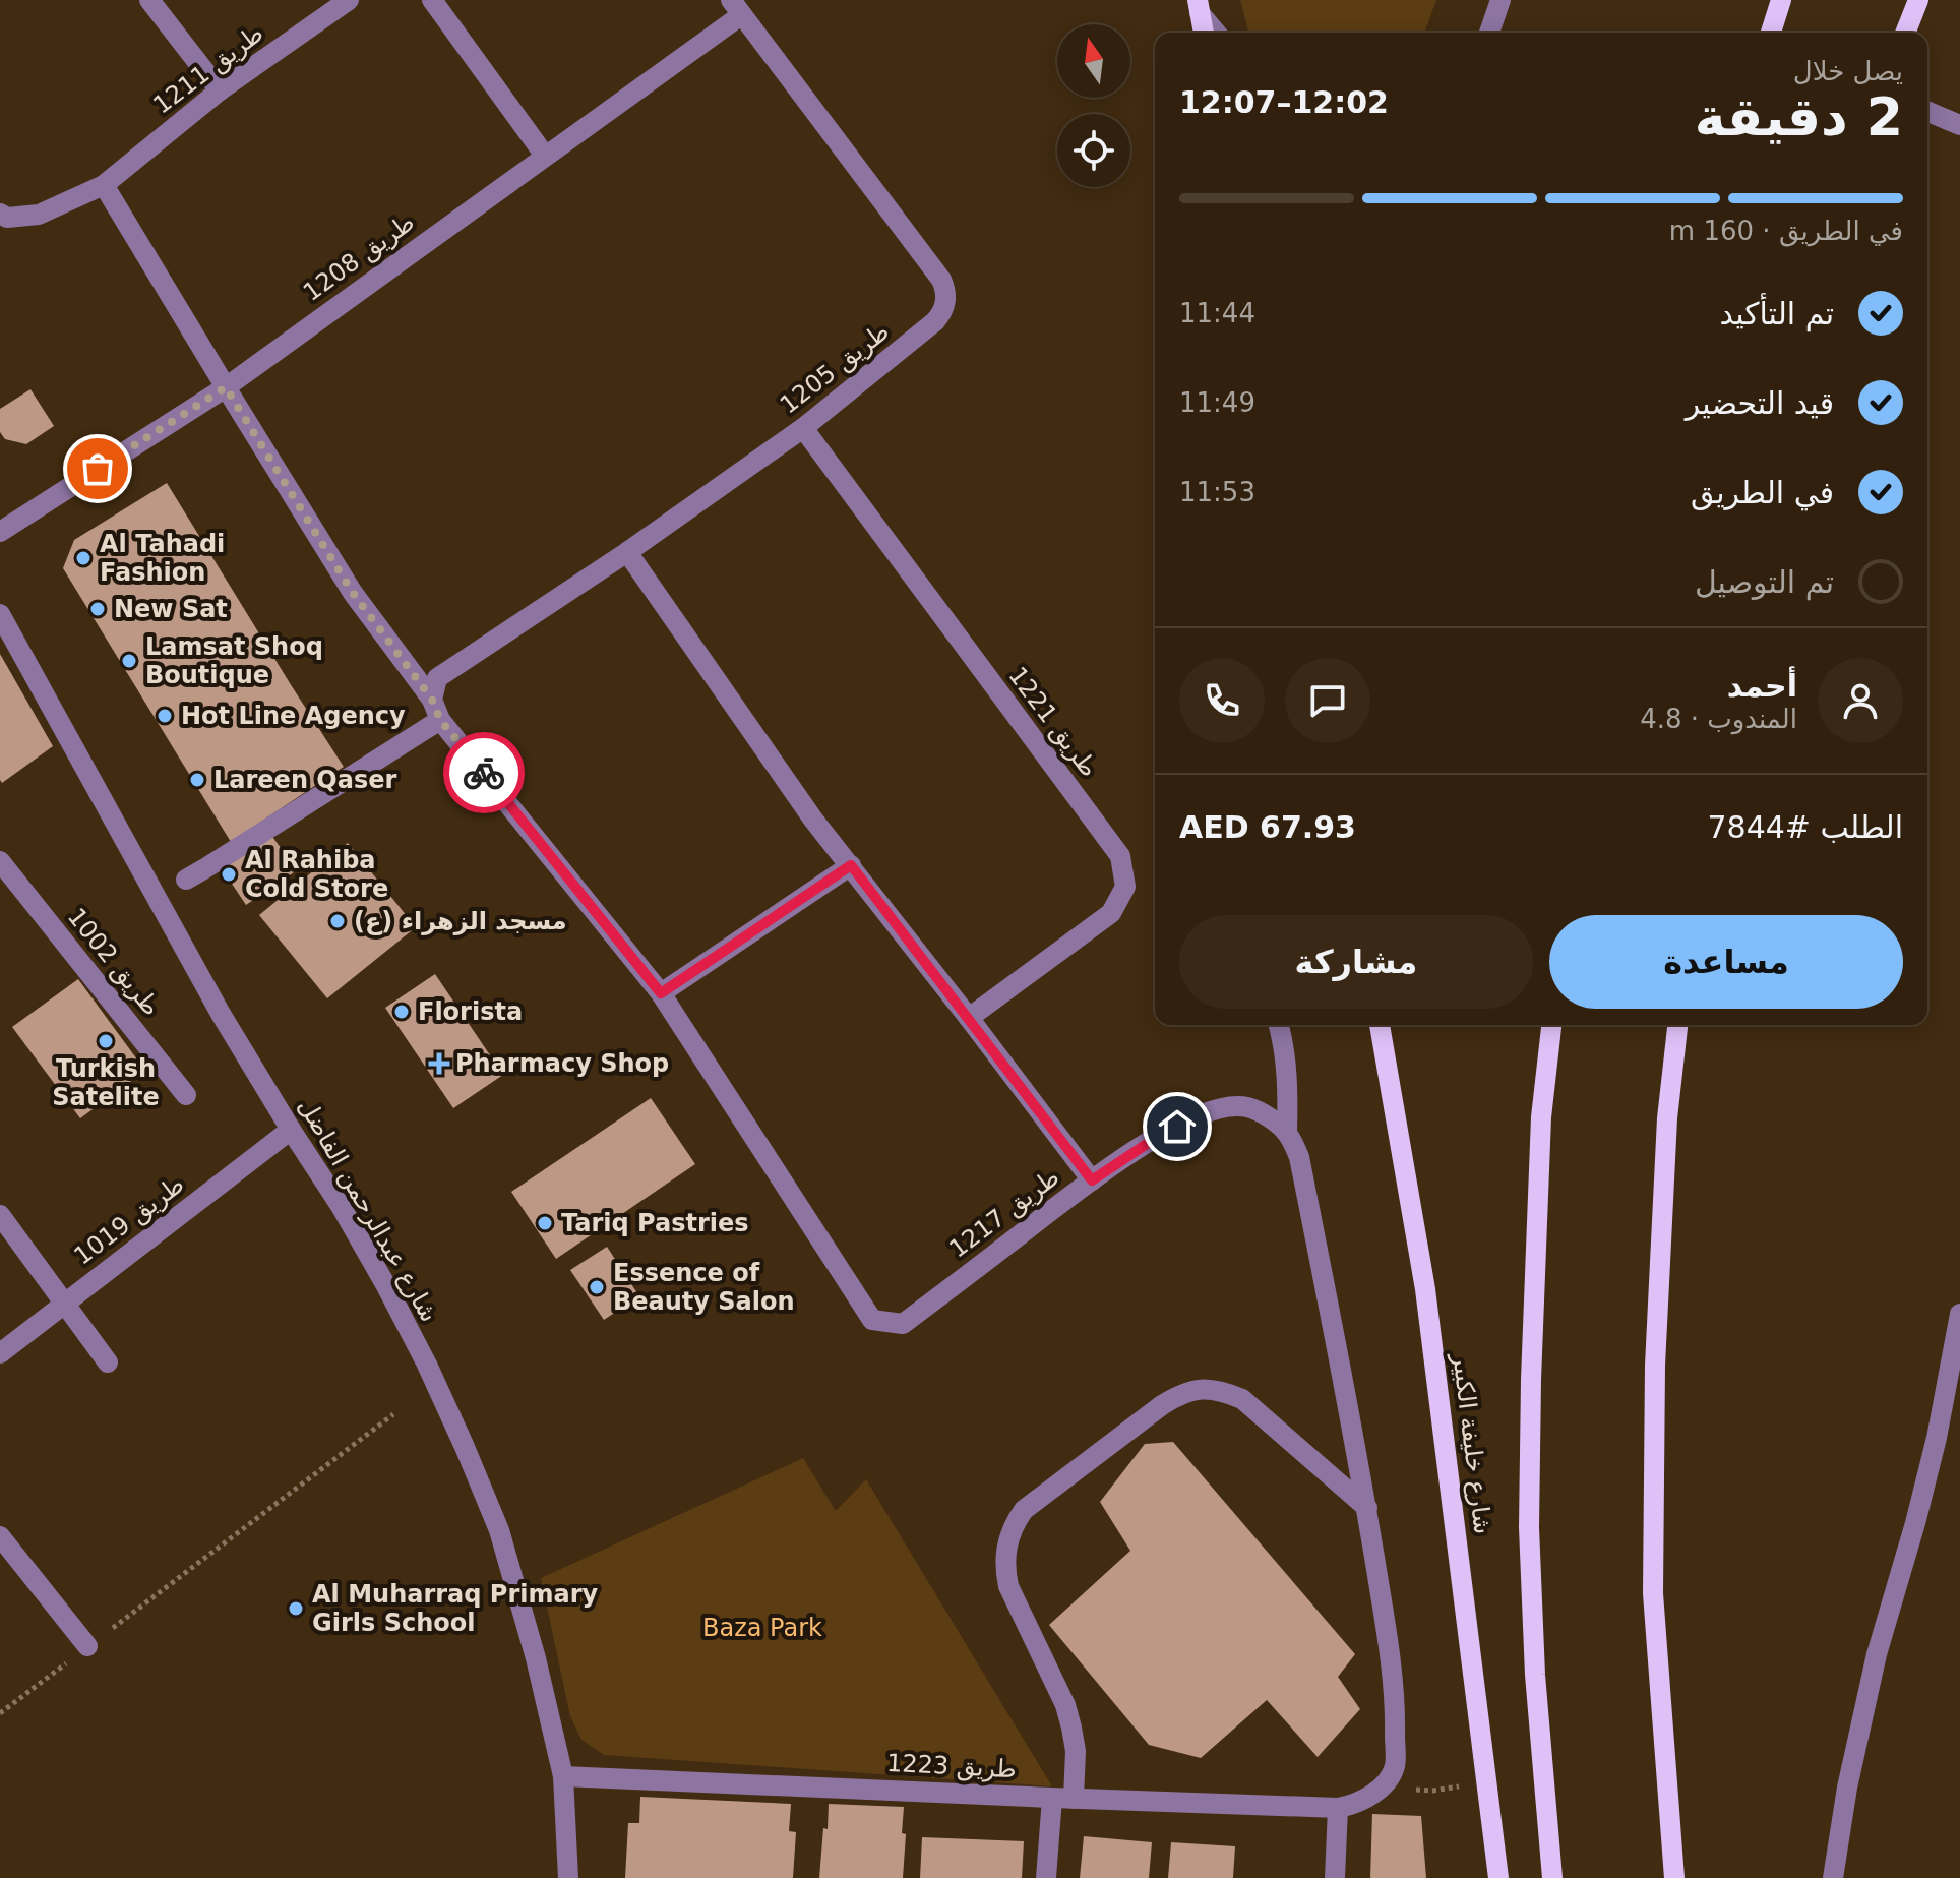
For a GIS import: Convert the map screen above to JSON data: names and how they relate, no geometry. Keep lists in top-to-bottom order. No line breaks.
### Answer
{"streets":{"main road":["شارع خليفة الكبير"],"street":["طريق 1211","طريق 1208","طريق 1205","طريق 1221","طريق 1002","شارع عبدالرحمن الفاضل","طريق 1217","طريق 1019","طريق 1223"]},"crossings":[["طريق 1208","طريق 1205"],["طريق 1208","طريق 1217"],["طريق 1205","طريق 1221"],["طريق 1205","طريق 1217"],["شارع عبدالرحمن الفاضل","طريق 1019"],["شارع عبدالرحمن الفاضل","طريق 1223"]],"parks":["Baza Park"],"places":{"other":["Al Tahadi Fashion","New Sat","Lamsat Shoq Boutique","Hot Line Agency","Lareen Qaser","Al Rahiba Cold Store","مسجد الزهراء (ع)","Florista","Turkish Satelite","Tariq Pastries","Essence of Beauty Salon","Al Muharraq Primary Girls School"],"health":["Pharmacy Shop"]},"north":"top","page":{"heading":["2 دقيقة","يصل خلال","12:02–12:07"],"panel":["أحمد","المندوب · 4.8","الطلب #7844","AED 67.93"],"bar":"في الطريق · 160 m","list":[["تم التأكيد","11:44"],["قيد التحضير","11:49"],["في الطريق","11:53"],"تم التوصيل"],"buttons":["مساعدة","مشاركة"]}}
